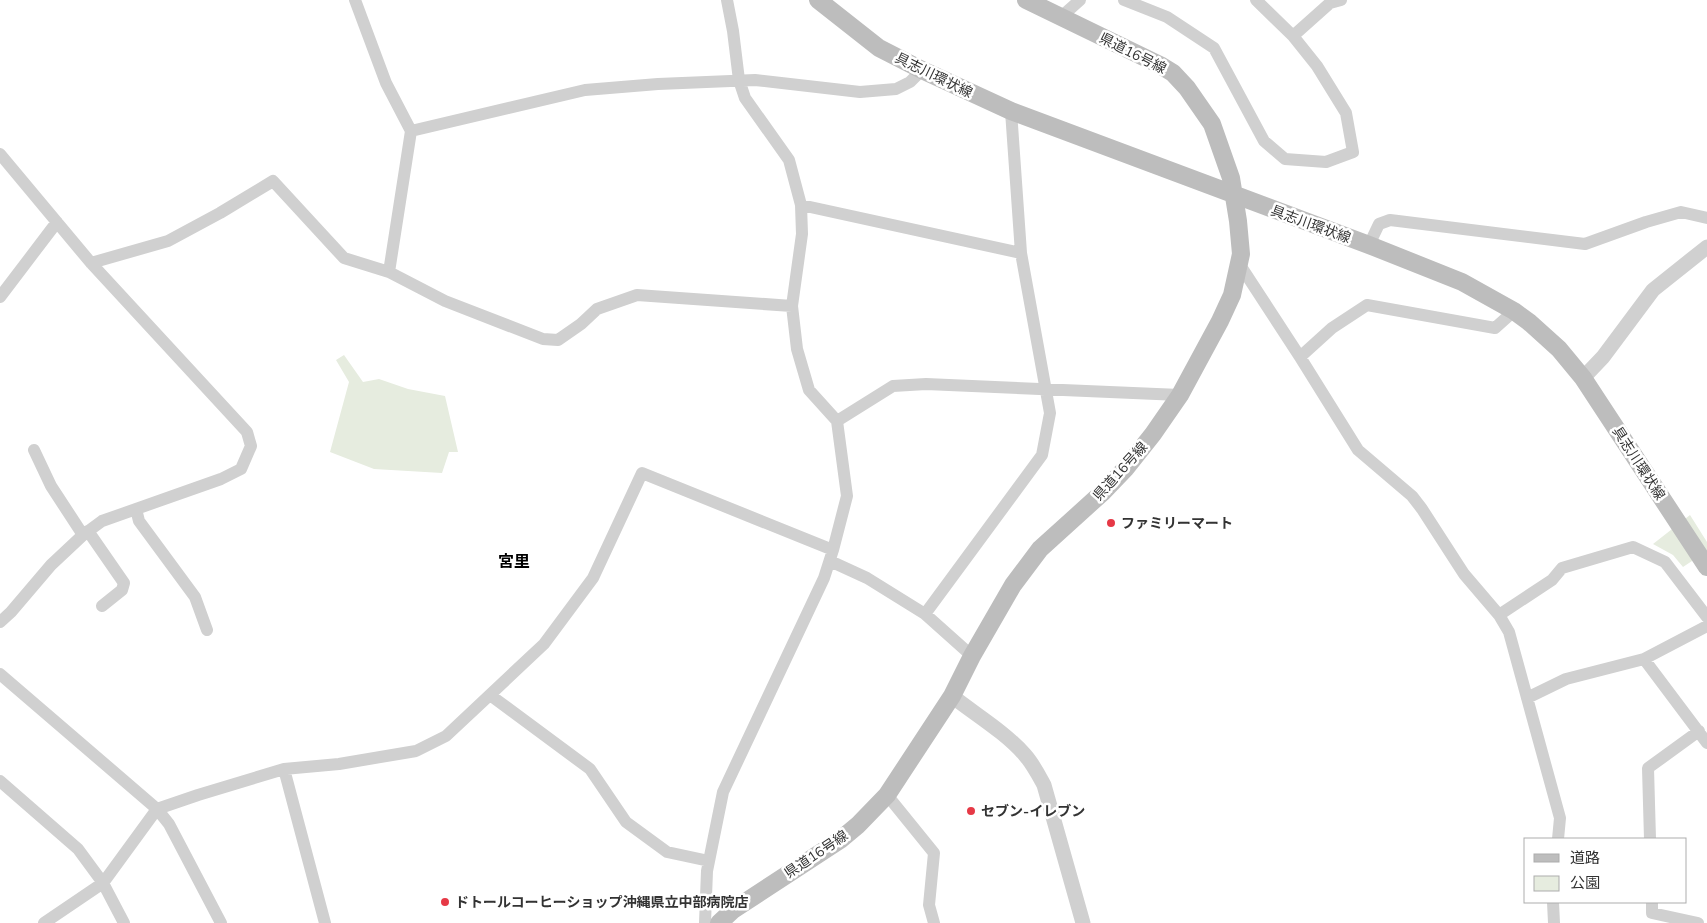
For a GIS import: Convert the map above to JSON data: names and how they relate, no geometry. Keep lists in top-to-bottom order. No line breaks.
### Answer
{"streets":{"main road":["県道16号線","具志川環状線"]},"crossings":[["県道16号線","具志川環状線"]],"districts":["宮里"],"places":["ファミリーマート","セブン-イレブン","ドトールコーヒーショップ沖縄県立中部病院店"],"legend":["道路","公園"]}
